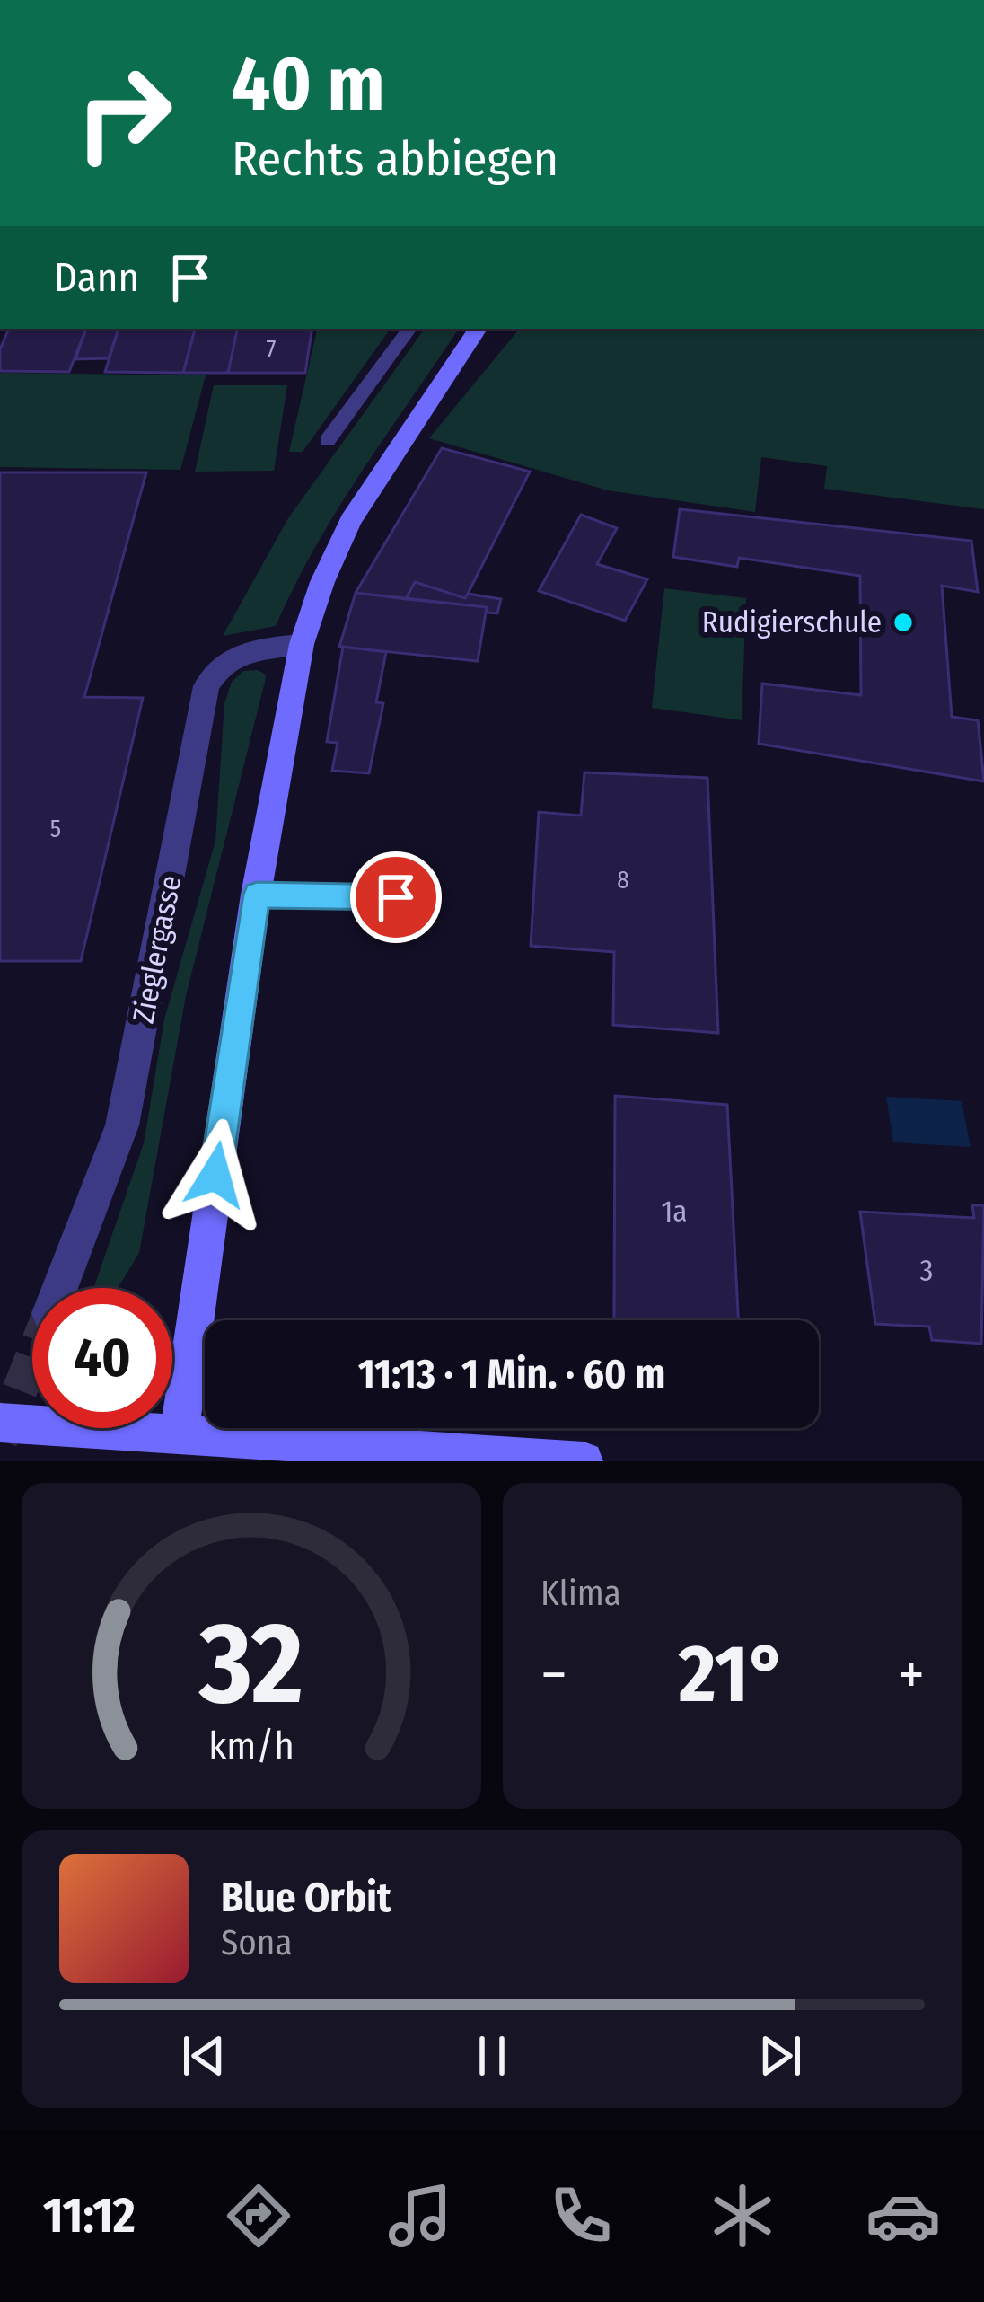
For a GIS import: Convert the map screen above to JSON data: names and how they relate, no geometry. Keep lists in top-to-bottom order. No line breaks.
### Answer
{"streets":{"street":["Zieglergasse"]},"places":["Rudigierschule"],"house_numbers":["7","5","8","1a","3"],"page":{"turn":["40 m","Rechts abbiegen"],"then":"Dann","limit":"40","trip":"11:13 · 1 Min. · 60 m","tile":"Klima","heat":["−","21°","+"],"song":["Blue Orbit","Sona"],"tabs":"11:12","gauge":["32","km/h"]}}
